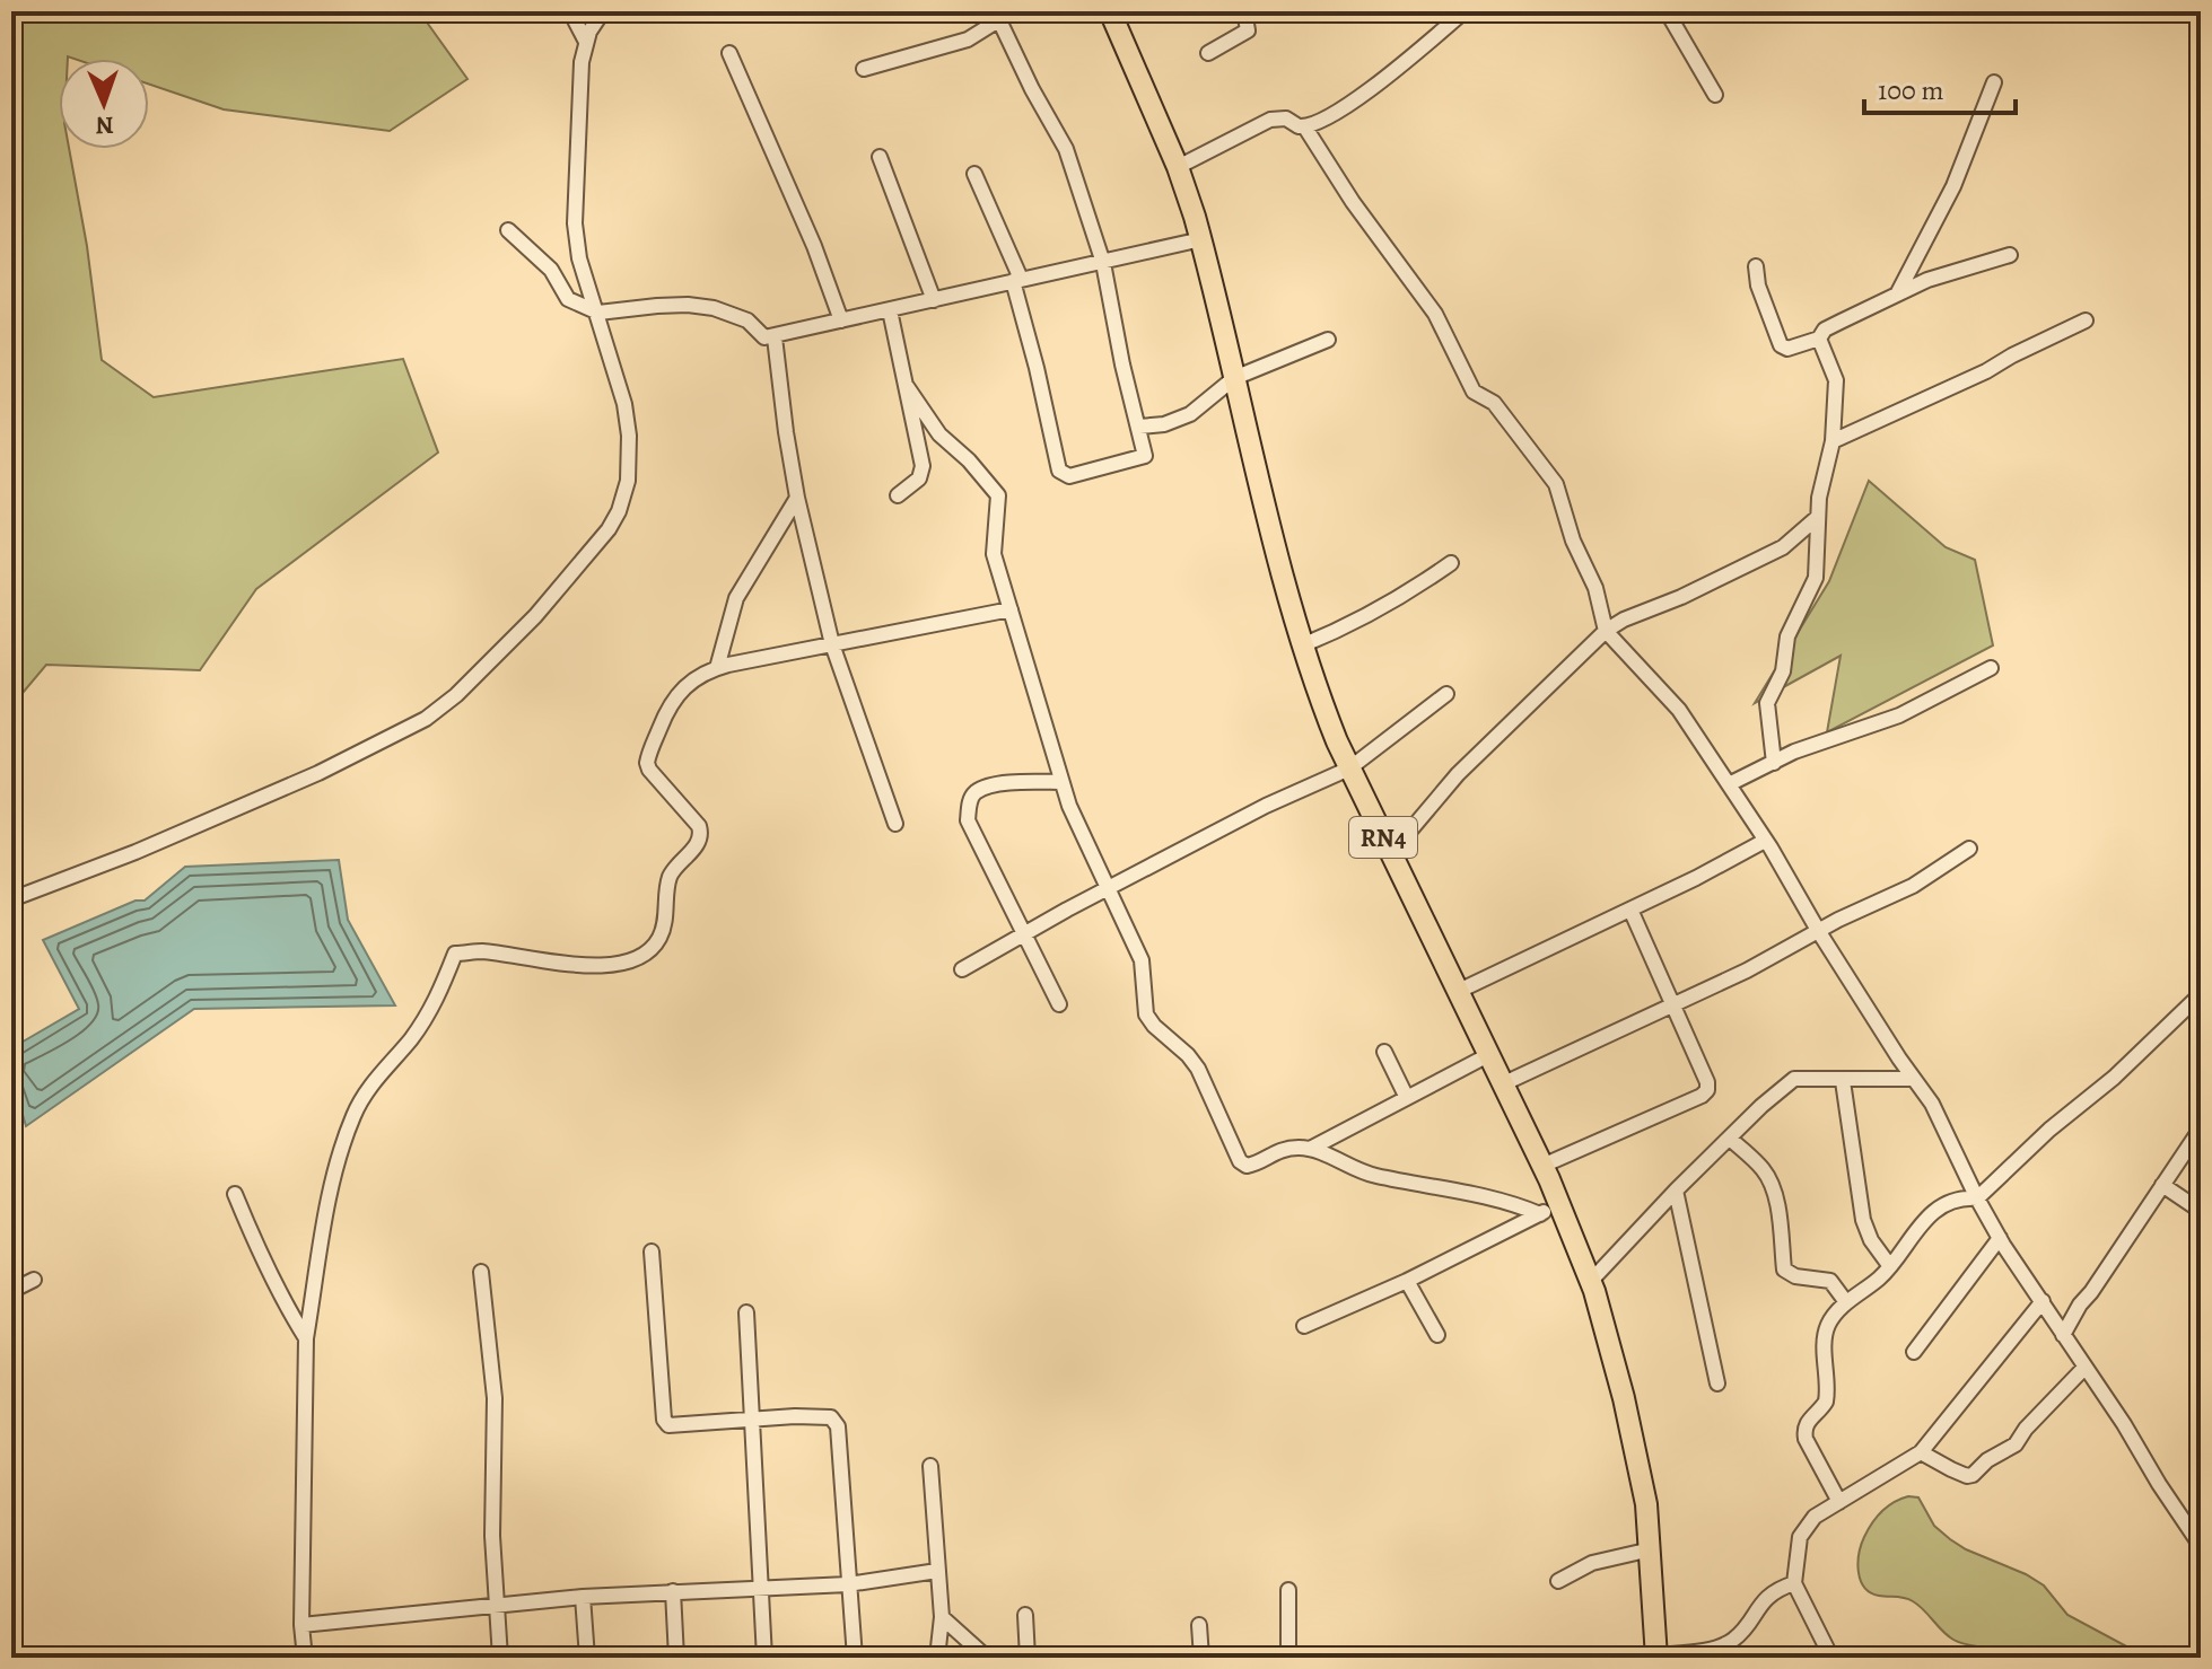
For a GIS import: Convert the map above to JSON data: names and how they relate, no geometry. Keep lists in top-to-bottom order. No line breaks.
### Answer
{"streets":{"highway":["RN4"]},"scale_bar":"100 m","north":"bottom"}
